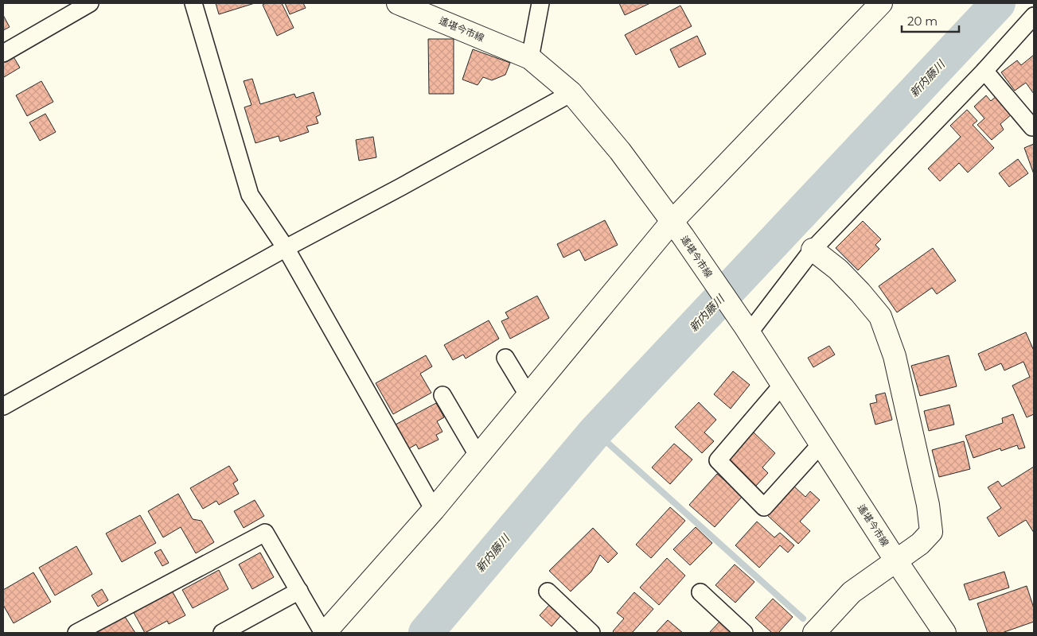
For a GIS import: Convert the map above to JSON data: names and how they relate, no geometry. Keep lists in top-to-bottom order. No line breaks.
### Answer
{"streets":{"street":["遙堪今市線"]},"water":["新内藤川"],"scale_bar":"20 m"}
